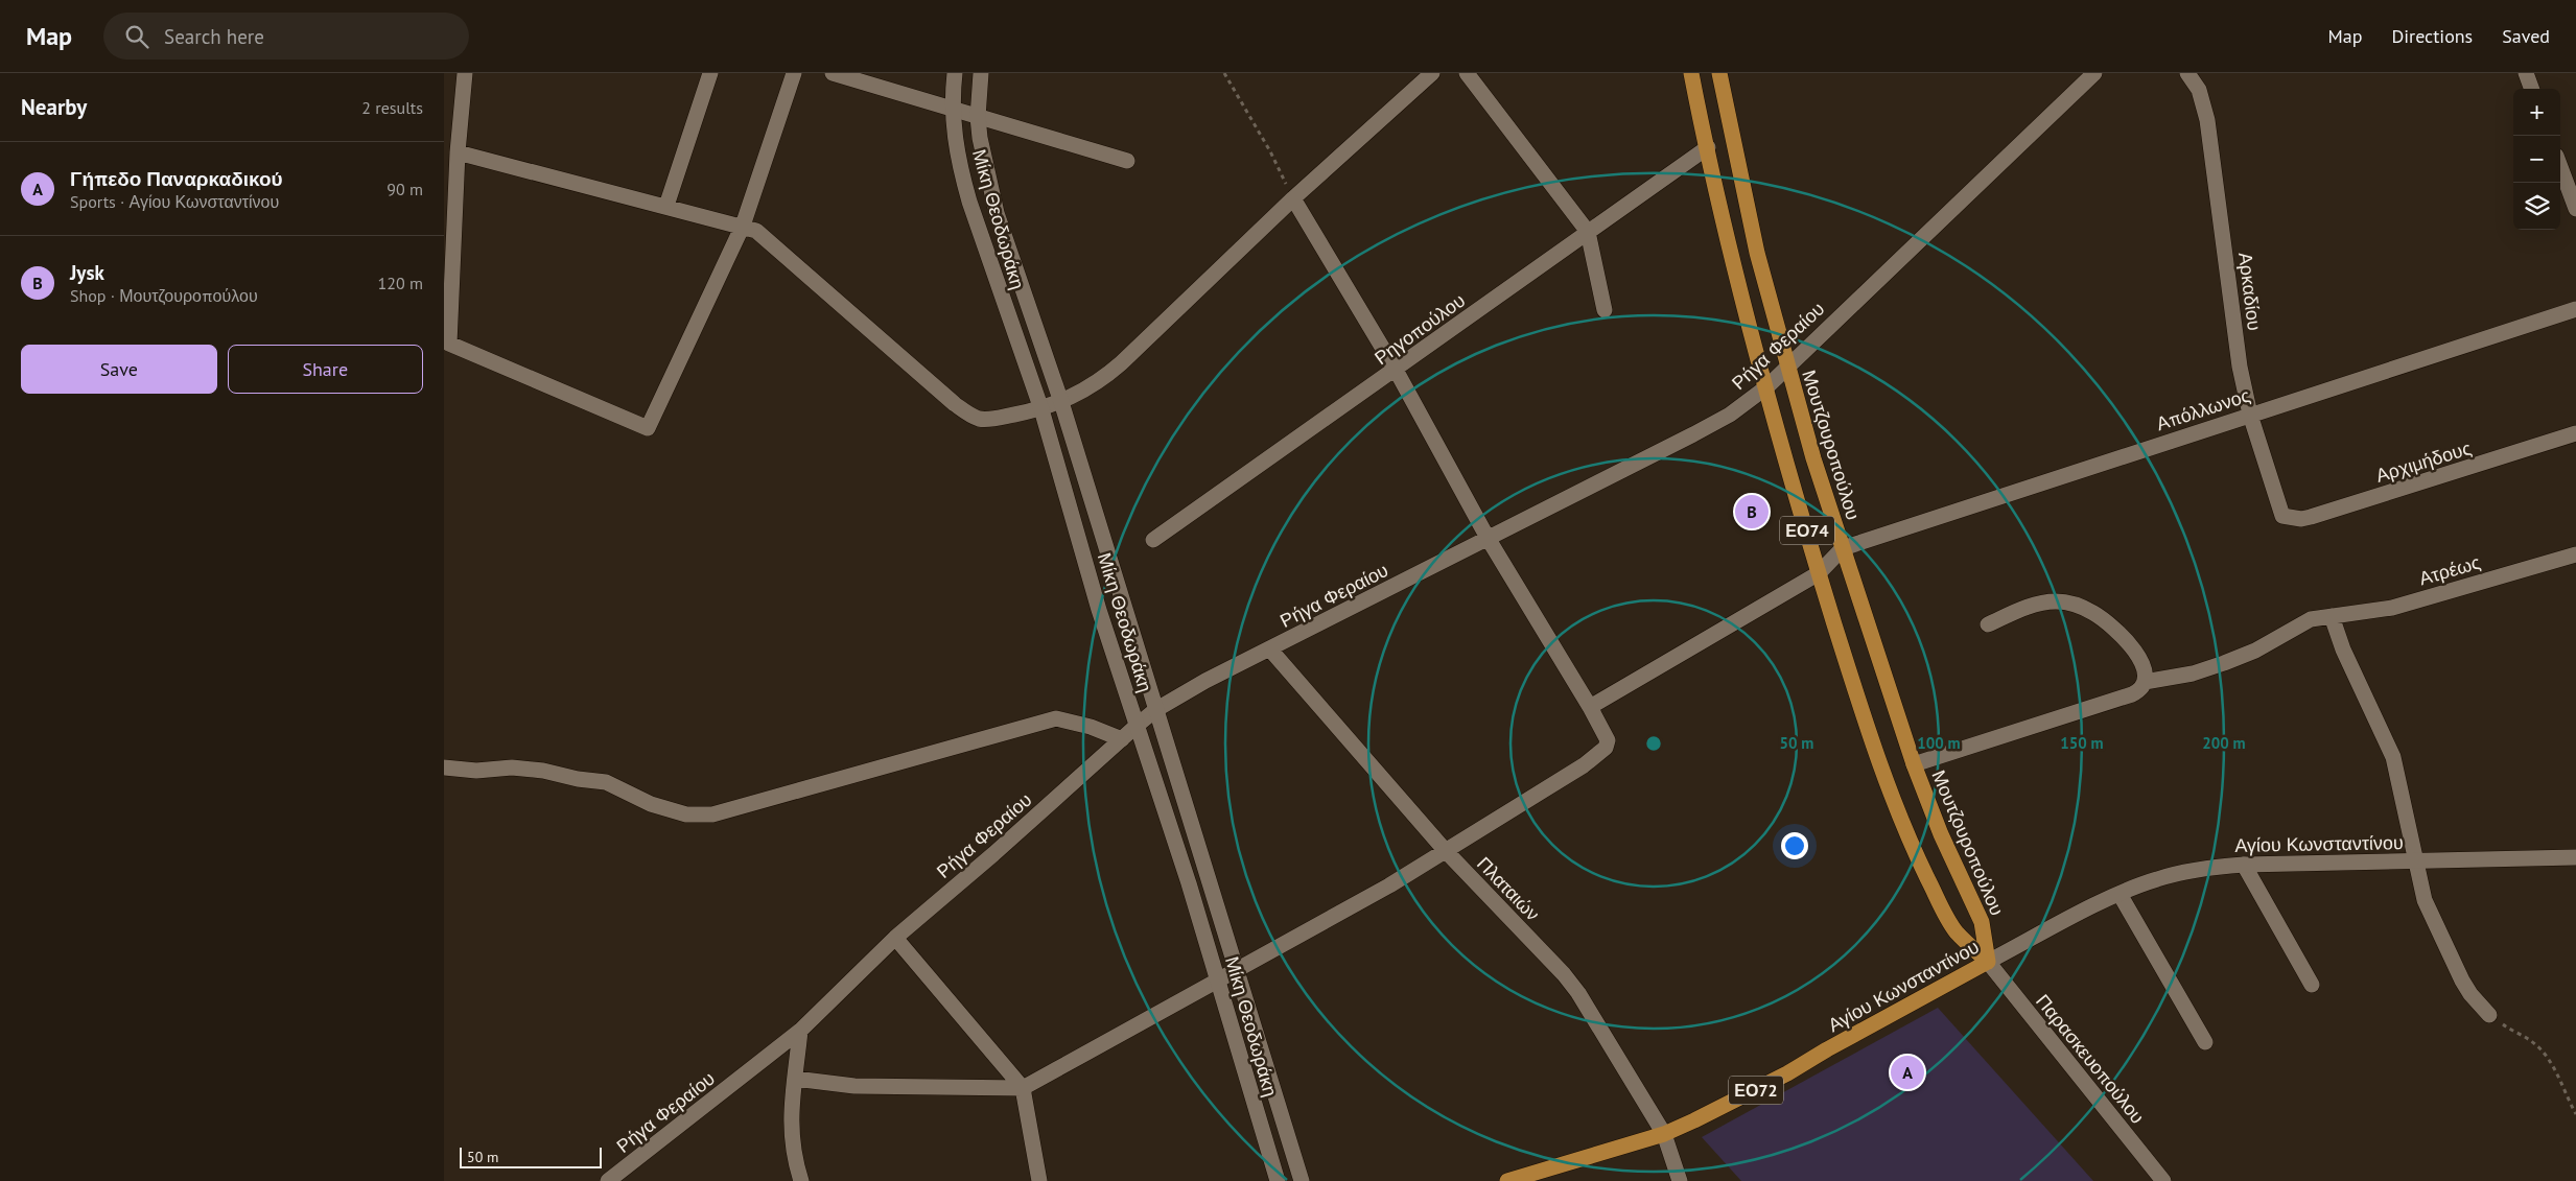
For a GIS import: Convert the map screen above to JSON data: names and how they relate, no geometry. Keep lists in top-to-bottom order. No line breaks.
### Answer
{"streets":{"main road":["Μουτζουροπούλου","ΕΟ74","Αγίου Κωνσταντίνου","ΕΟ72"],"street":["Μίκη Θεοδωράκη","Αρκαδίου","Ρηγοπούλου","Ρήγα Φεραίου","Απόλλωνος","Αρχιμήδους","Ατρέως","Πλαταιών","Παρασκευοπούλου"]},"crossings":[["Μίκη Θεοδωράκη","Ρήγα Φεραίου"],["Αρκαδίου","Απόλλωνος"],["Αρκαδίου","Αρχιμήδους"],["Ρηγοπούλου","ΕΟ74"],["Ρήγα Φεραίου","Μουτζουροπούλου"],["Ρήγα Φεραίου","ΕΟ74"],["Ρήγα Φεραίου","Πλαταιών"],["Απόλλωνος","Μουτζουροπούλου"],["Μουτζουροπούλου","ΕΟ74"],["Μουτζουροπούλου","Αγίου Κωνσταντίνου"],["Μουτζουροπούλου","Παρασκευοπούλου"],["ΕΟ74","Αγίου Κωνσταντίνου"],["ΕΟ74","Παρασκευοπούλου"],["Αγίου Κωνσταντίνου","Πλαταιών"],["Αγίου Κωνσταντίνου","Παρασκευοπούλου"]],"scale_bar":"50 m","page":{"header":"Map","search":"Search here","nav":["Map","Directions","Saved"],"heading":["Nearby","2 results"],"map_buttons":["+","−"],"list":[{"mark":"A","name":"Γήπεδο Παναρκαδικού","note":"Sports · Αγίου Κωνσταντίνου","value":"90 m"},{"mark":"B","name":"Jysk","note":"Shop · Μουτζουροπούλου","value":"120 m"}],"buttons":["Save","Share"],"pins":["B","A"],"scale":"50 m"},"rings":["50 m","100 m","150 m","200 m"]}
